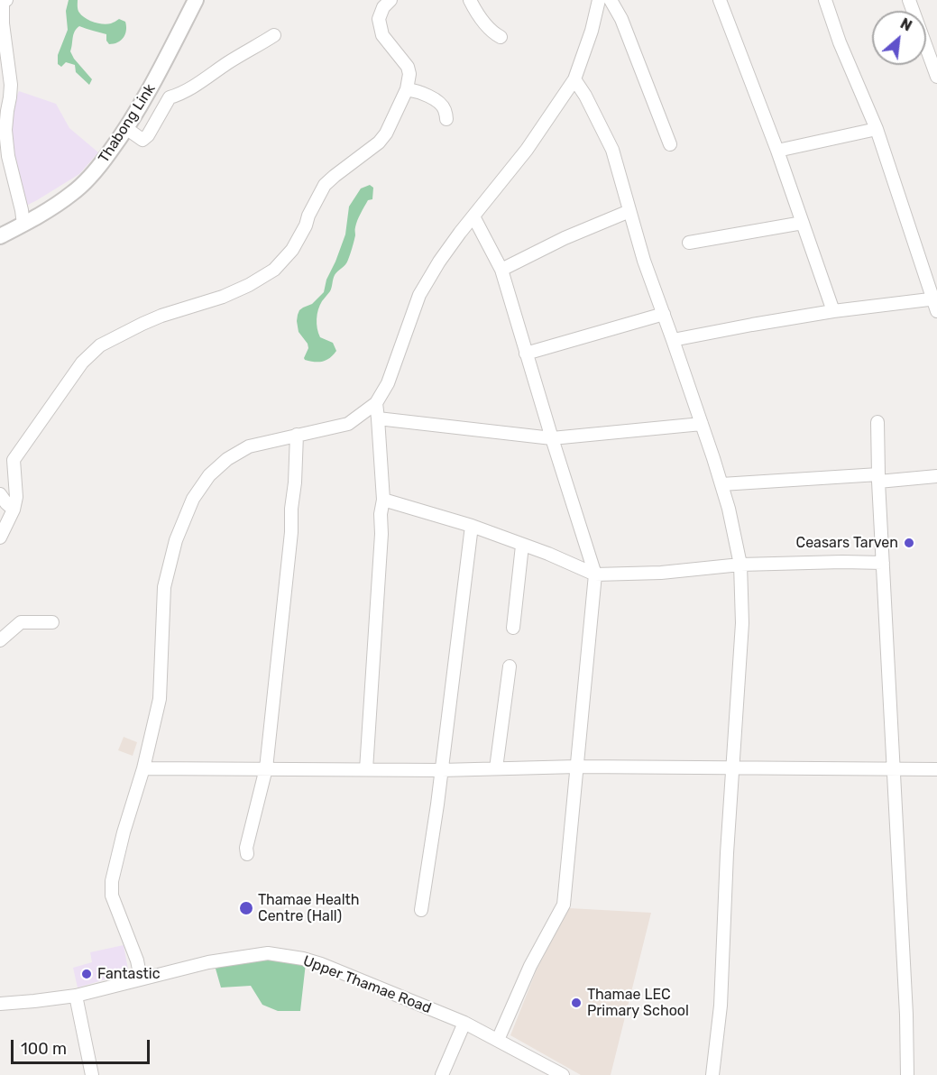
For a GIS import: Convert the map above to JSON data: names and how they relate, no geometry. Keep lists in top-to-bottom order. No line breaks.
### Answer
{"streets":{"main road":["Thabong Link"],"street":["Upper Thamae Road"]},"places":["Ceasars Tarven","Thamae Health Centre (Hall)","Fantastic","Thamae LEC Primary School"],"scale_bar":"100 m","north":"top right"}
